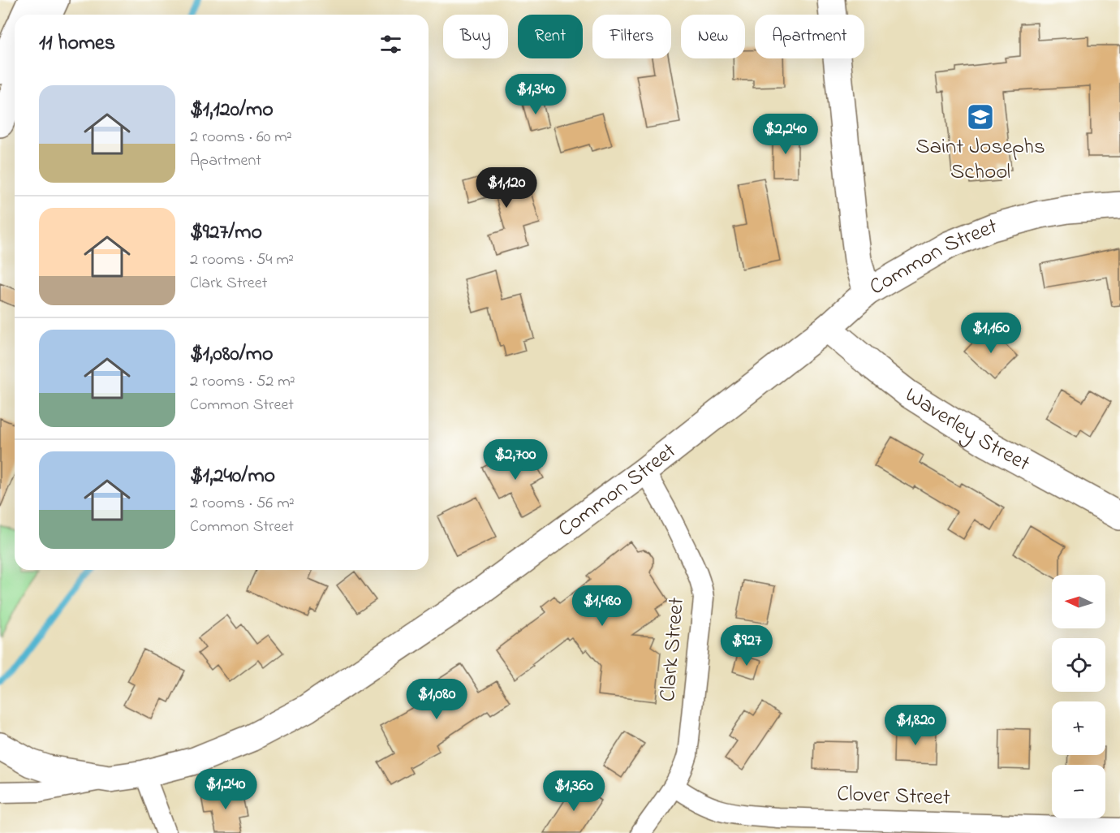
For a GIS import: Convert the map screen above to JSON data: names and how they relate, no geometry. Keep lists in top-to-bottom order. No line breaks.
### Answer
{"streets":{"main road":["Common Street","Waverley Street"],"street":["Clark Street","Clover Street"]},"crossings":[["Common Street","Waverley Street"],["Common Street","Clark Street"],["Clark Street","Clover Street"]],"places":{"school or university":["Saint Josephs School"]},"north":"left","page":{"chip":["Buy","Rent","Filters","New","Apartment"],"heading":"11 homes","list":[{"name":"$1,120/mo","note":"2 rooms · 60 m² · Apartment"},{"name":"$927/mo","note":"2 rooms · 54 m² · Clark Street"},{"name":"$1,080/mo","note":"2 rooms · 52 m² · Common Street"},{"name":"$1,240/mo","note":"2 rooms · 56 m² · Common Street"}],"price":["$1,340","$2,240","$1,120","$1,160","$2,700","$1,480","$927","$1,080","$1,820","$1,240","$1,360"],"map_buttons":["+","−"]}}
